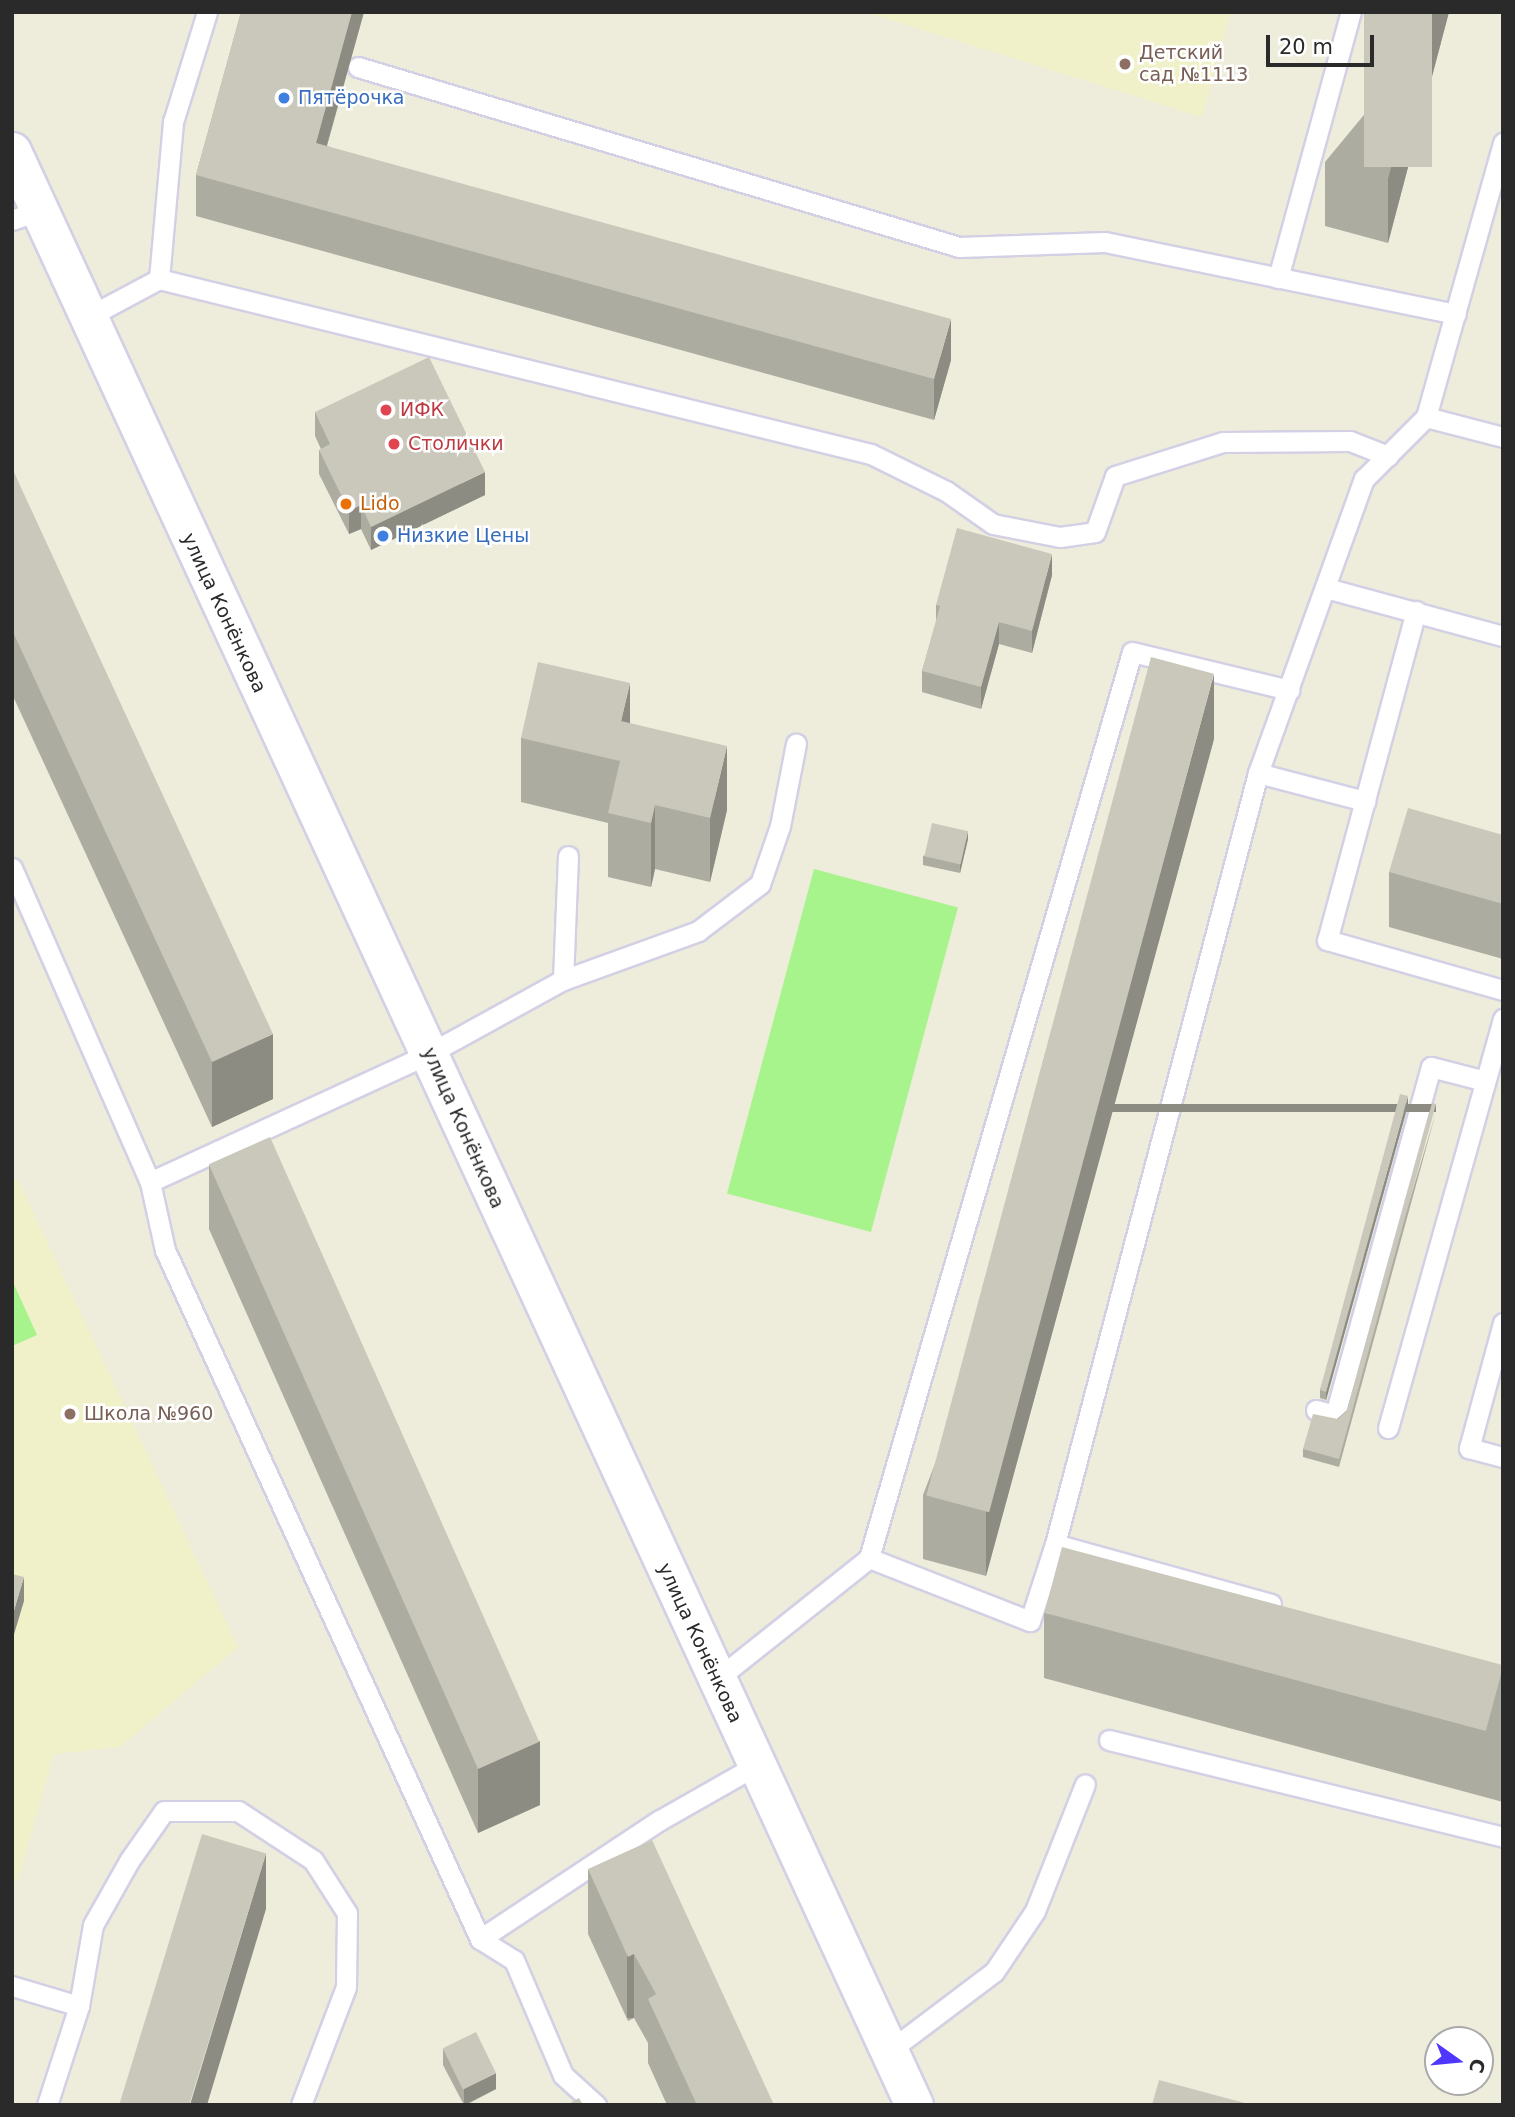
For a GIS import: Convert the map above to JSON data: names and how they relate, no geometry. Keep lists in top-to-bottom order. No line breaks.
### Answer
{"streets":{"street":["улица Конёнкова"]},"places":["Детский сад №1113","Пятёрочка","ИФК","Столички","Lido","Низкие Цены","Школа №960"],"scale_bar":"20 m","north":"right"}
